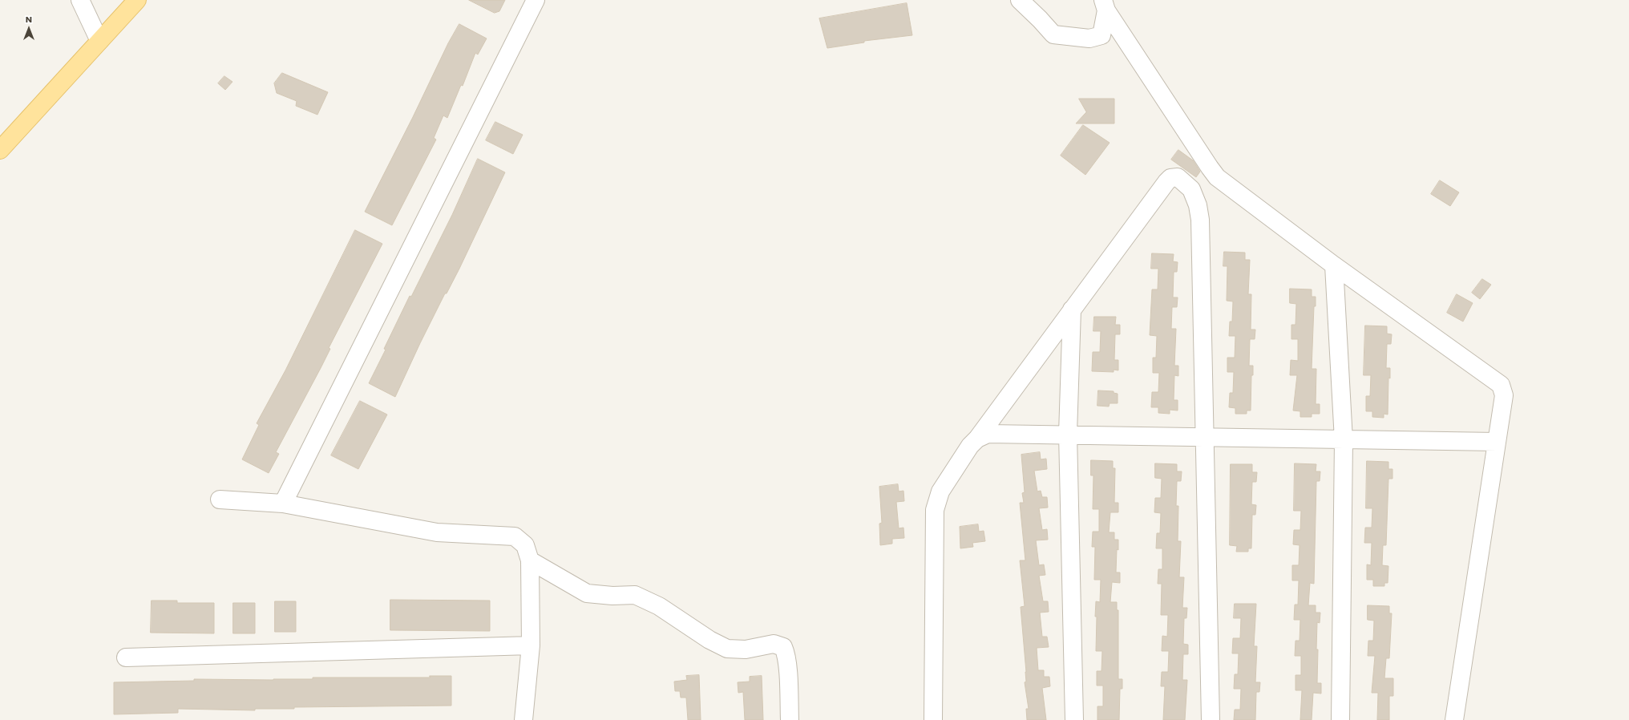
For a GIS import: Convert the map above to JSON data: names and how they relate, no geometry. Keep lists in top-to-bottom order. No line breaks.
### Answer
{"north":"top"}
